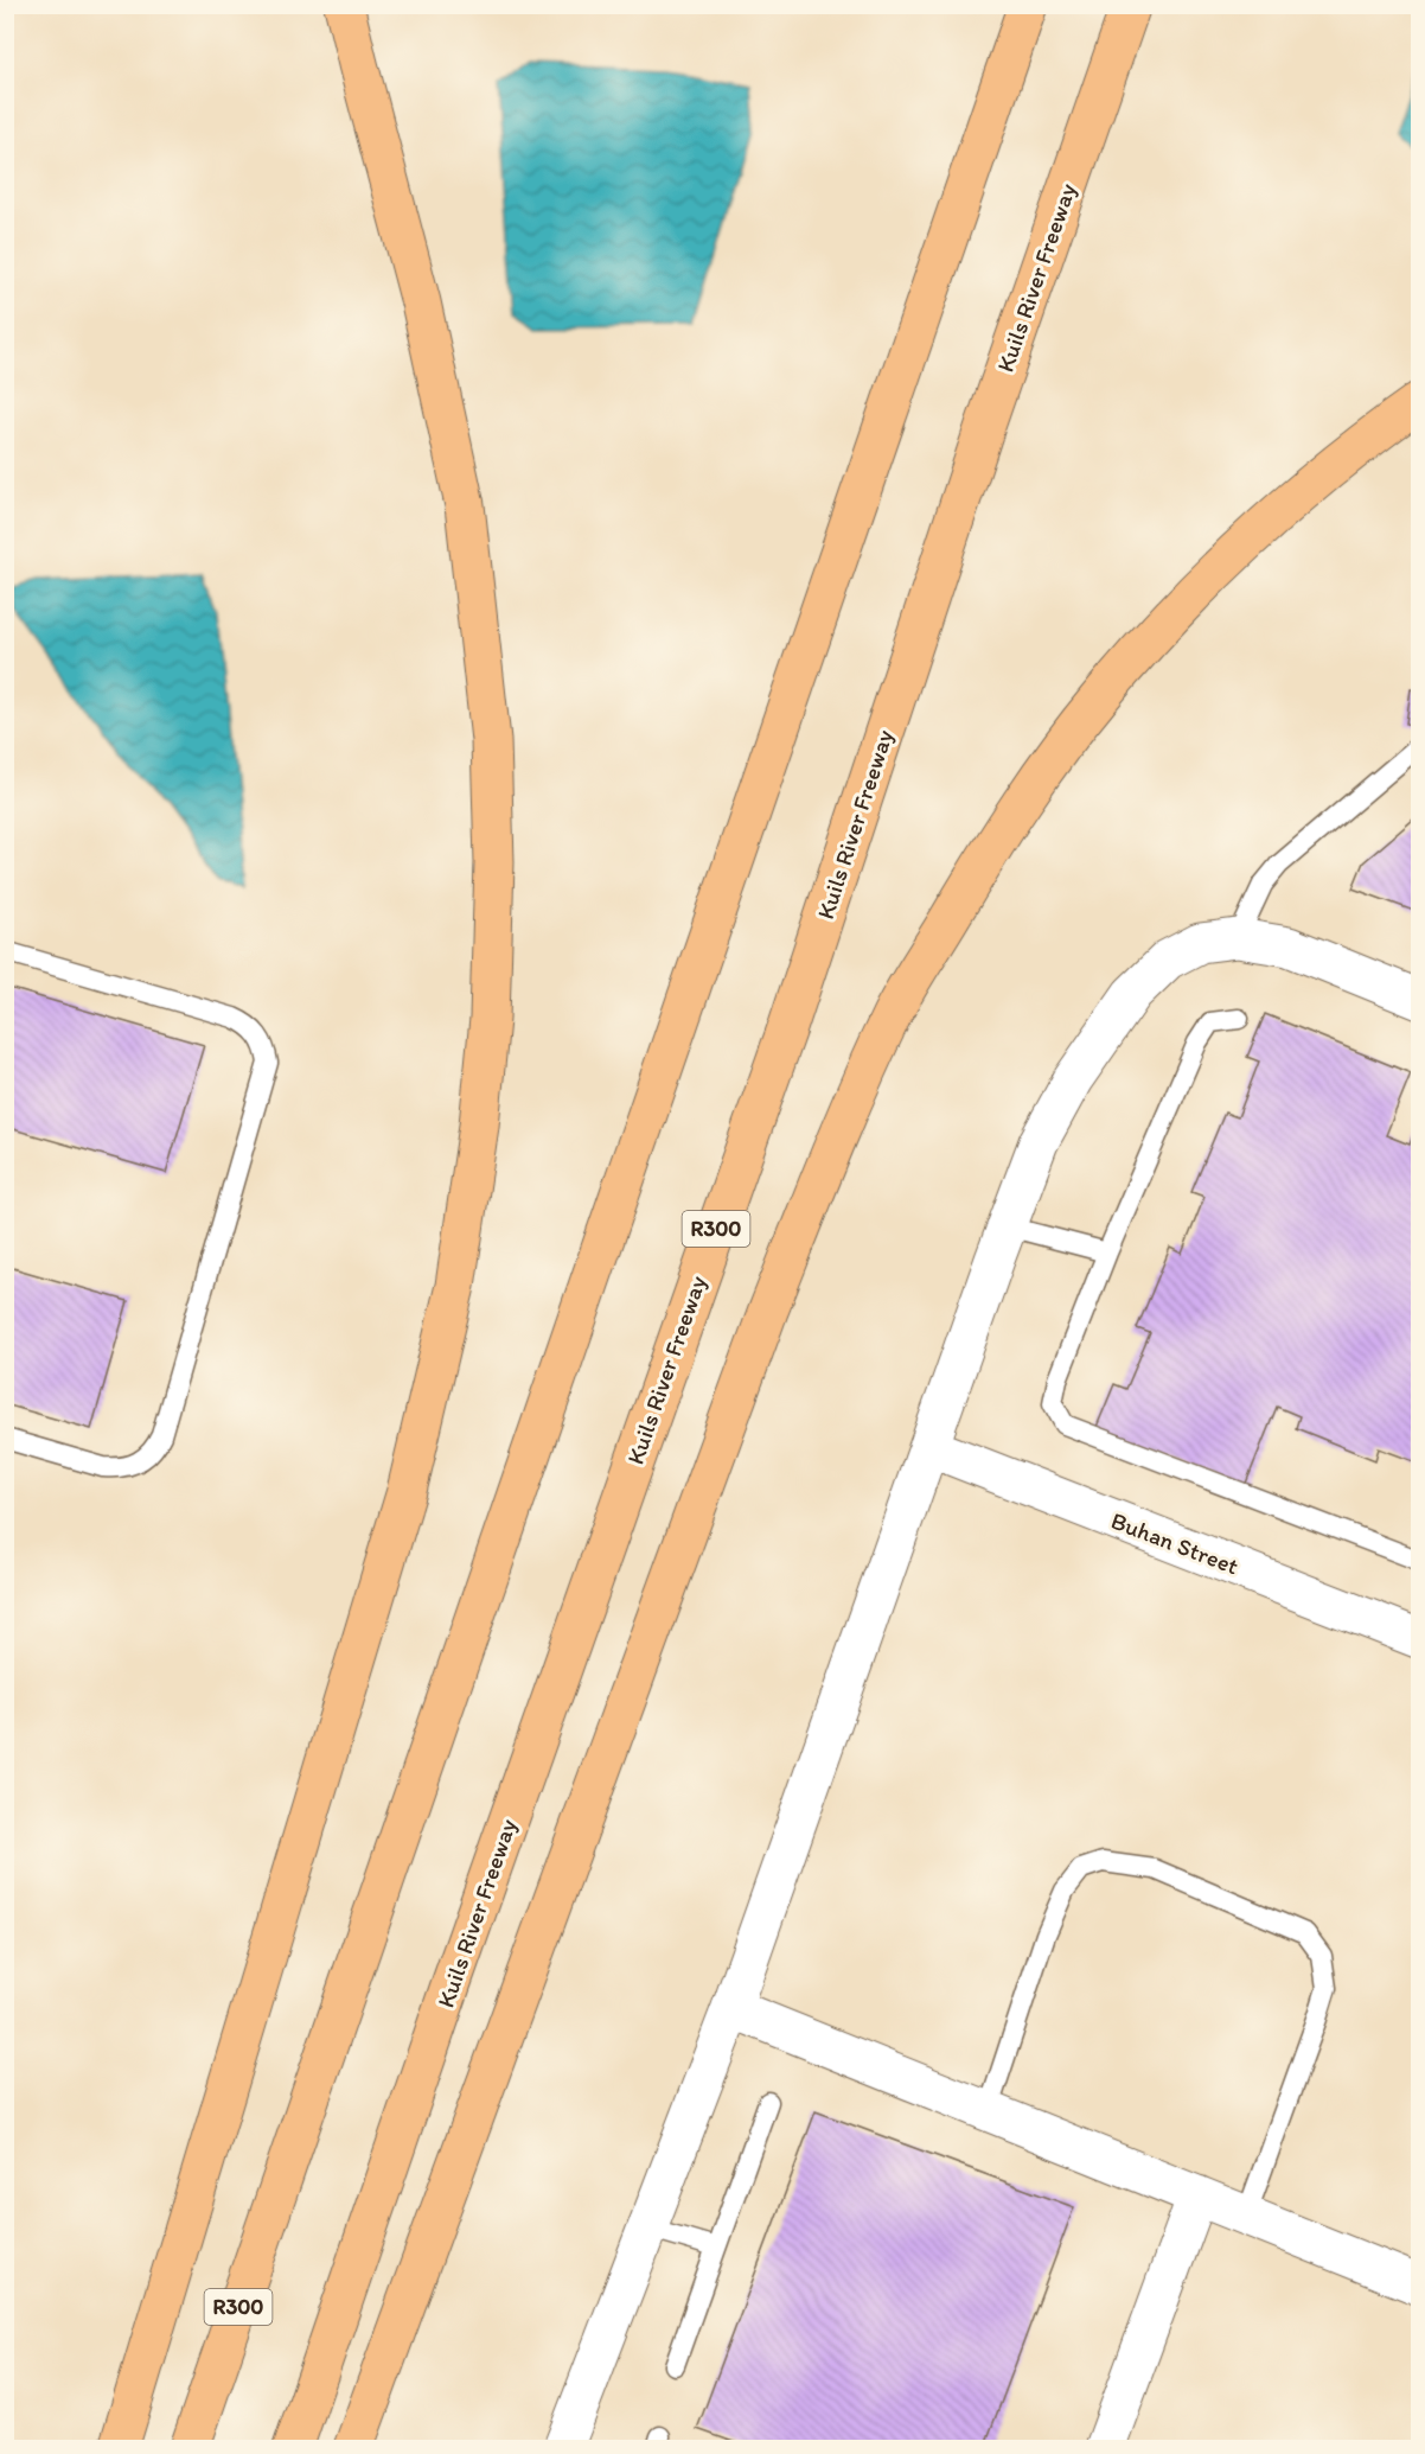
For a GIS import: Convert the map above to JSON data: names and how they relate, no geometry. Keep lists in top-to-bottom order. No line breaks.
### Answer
{"streets":{"highway":["Kuils River Freeway","R300"],"street":["Buhan Street"]}}
